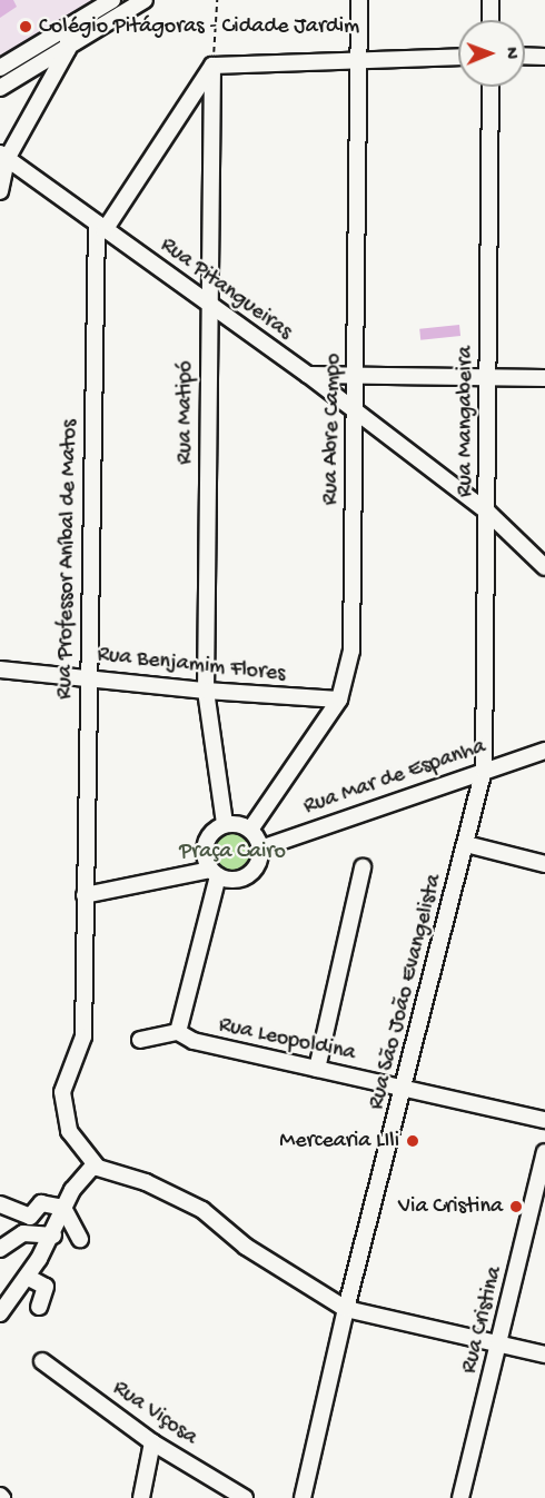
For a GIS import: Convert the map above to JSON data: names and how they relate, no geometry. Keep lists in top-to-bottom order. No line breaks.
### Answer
{"streets":{"street":["Rua Pitangueiras","Rua Matipó","Rua Mangabeira","Rua Abre Campo","Rua Professor Aníbal de Matos","Rua Benjamim Flores","Rua Mar de Espanha","Rua São João Evangelista","Rua Leopoldina","Rua Cristina","Rua Viçosa"]},"crossings":[["Rua Pitangueiras","Rua Matipó"],["Rua Pitangueiras","Rua Mangabeira"],["Rua Pitangueiras","Rua Abre Campo"],["Rua Pitangueiras","Rua Professor Aníbal de Matos"],["Rua Matipó","Rua Abre Campo"],["Rua Matipó","Rua Benjamim Flores"],["Rua Matipó","Rua Mar de Espanha"],["Rua Mangabeira","Rua Mar de Espanha"],["Rua Mangabeira","Rua São João Evangelista"],["Rua Abre Campo","Rua Benjamim Flores"],["Rua Abre Campo","Rua Mar de Espanha"],["Rua Professor Aníbal de Matos","Rua Benjamim Flores"],["Rua Mar de Espanha","Rua São João Evangelista"],["Rua São João Evangelista","Rua Leopoldina"]],"parks":["Praça Cairo"],"places":["Colégio Pitágoras - Cidade Jardim","Mercearia LIli","Via Cristina"],"north":"right"}
